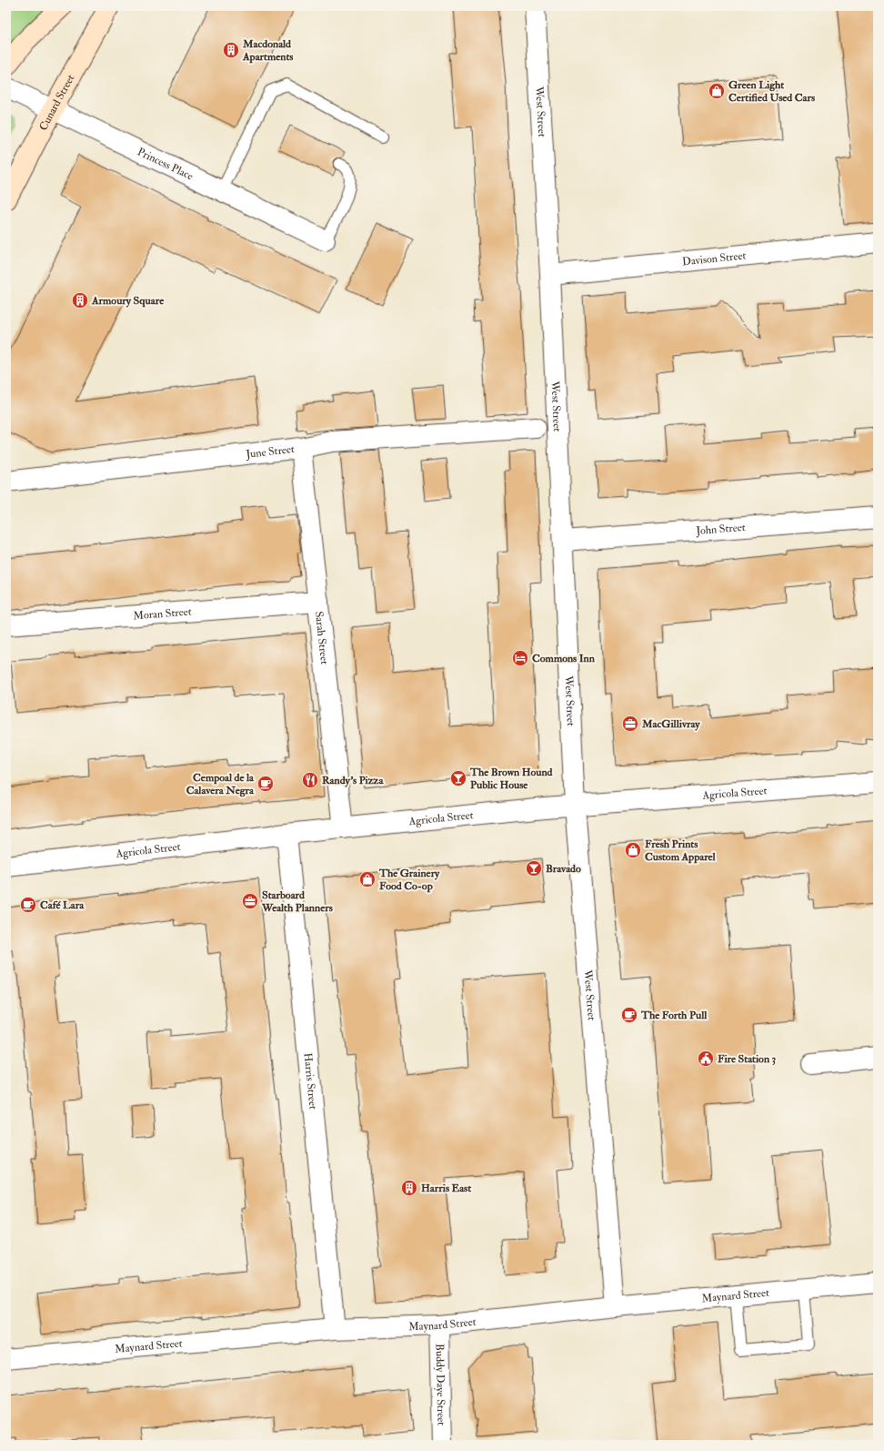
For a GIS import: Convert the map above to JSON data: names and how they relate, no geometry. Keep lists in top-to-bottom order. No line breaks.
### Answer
{"streets":{"main road":["Cunard Street"],"street":["West Street","Princess Place","Davison Street","June Street","John Street","Moran Street","Sarah Street","Agricola Street","Harris Street","Maynard Street","Buddy Daye Street"]},"crossings":[["Cunard Street","Princess Place"],["West Street","Davison Street"],["West Street","John Street"],["West Street","Agricola Street"],["West Street","Maynard Street"],["June Street","Sarah Street"],["Moran Street","Sarah Street"],["Sarah Street","Agricola Street"],["Agricola Street","Harris Street"],["Harris Street","Maynard Street"],["Maynard Street","Buddy Daye Street"]],"places":{"building":["Macdonald Apartments","Armoury Square","Harris East"],"shop":["Green Light Certified Used Cars","Fresh Prints Custom Apparel","The Grainery Food Co-op"],"hotel":["Commons Inn"],"office":["MacGillivray","Starboard Wealth Planners"],"bar":["The Brown Hound Public House","Bravado"],"restaurant":["Randy's Pizza"],"cafe":["Cempoal de la Calavera Negra","Café Lara","The Forth Pull"],"public building":["Fire Station 3"]}}
